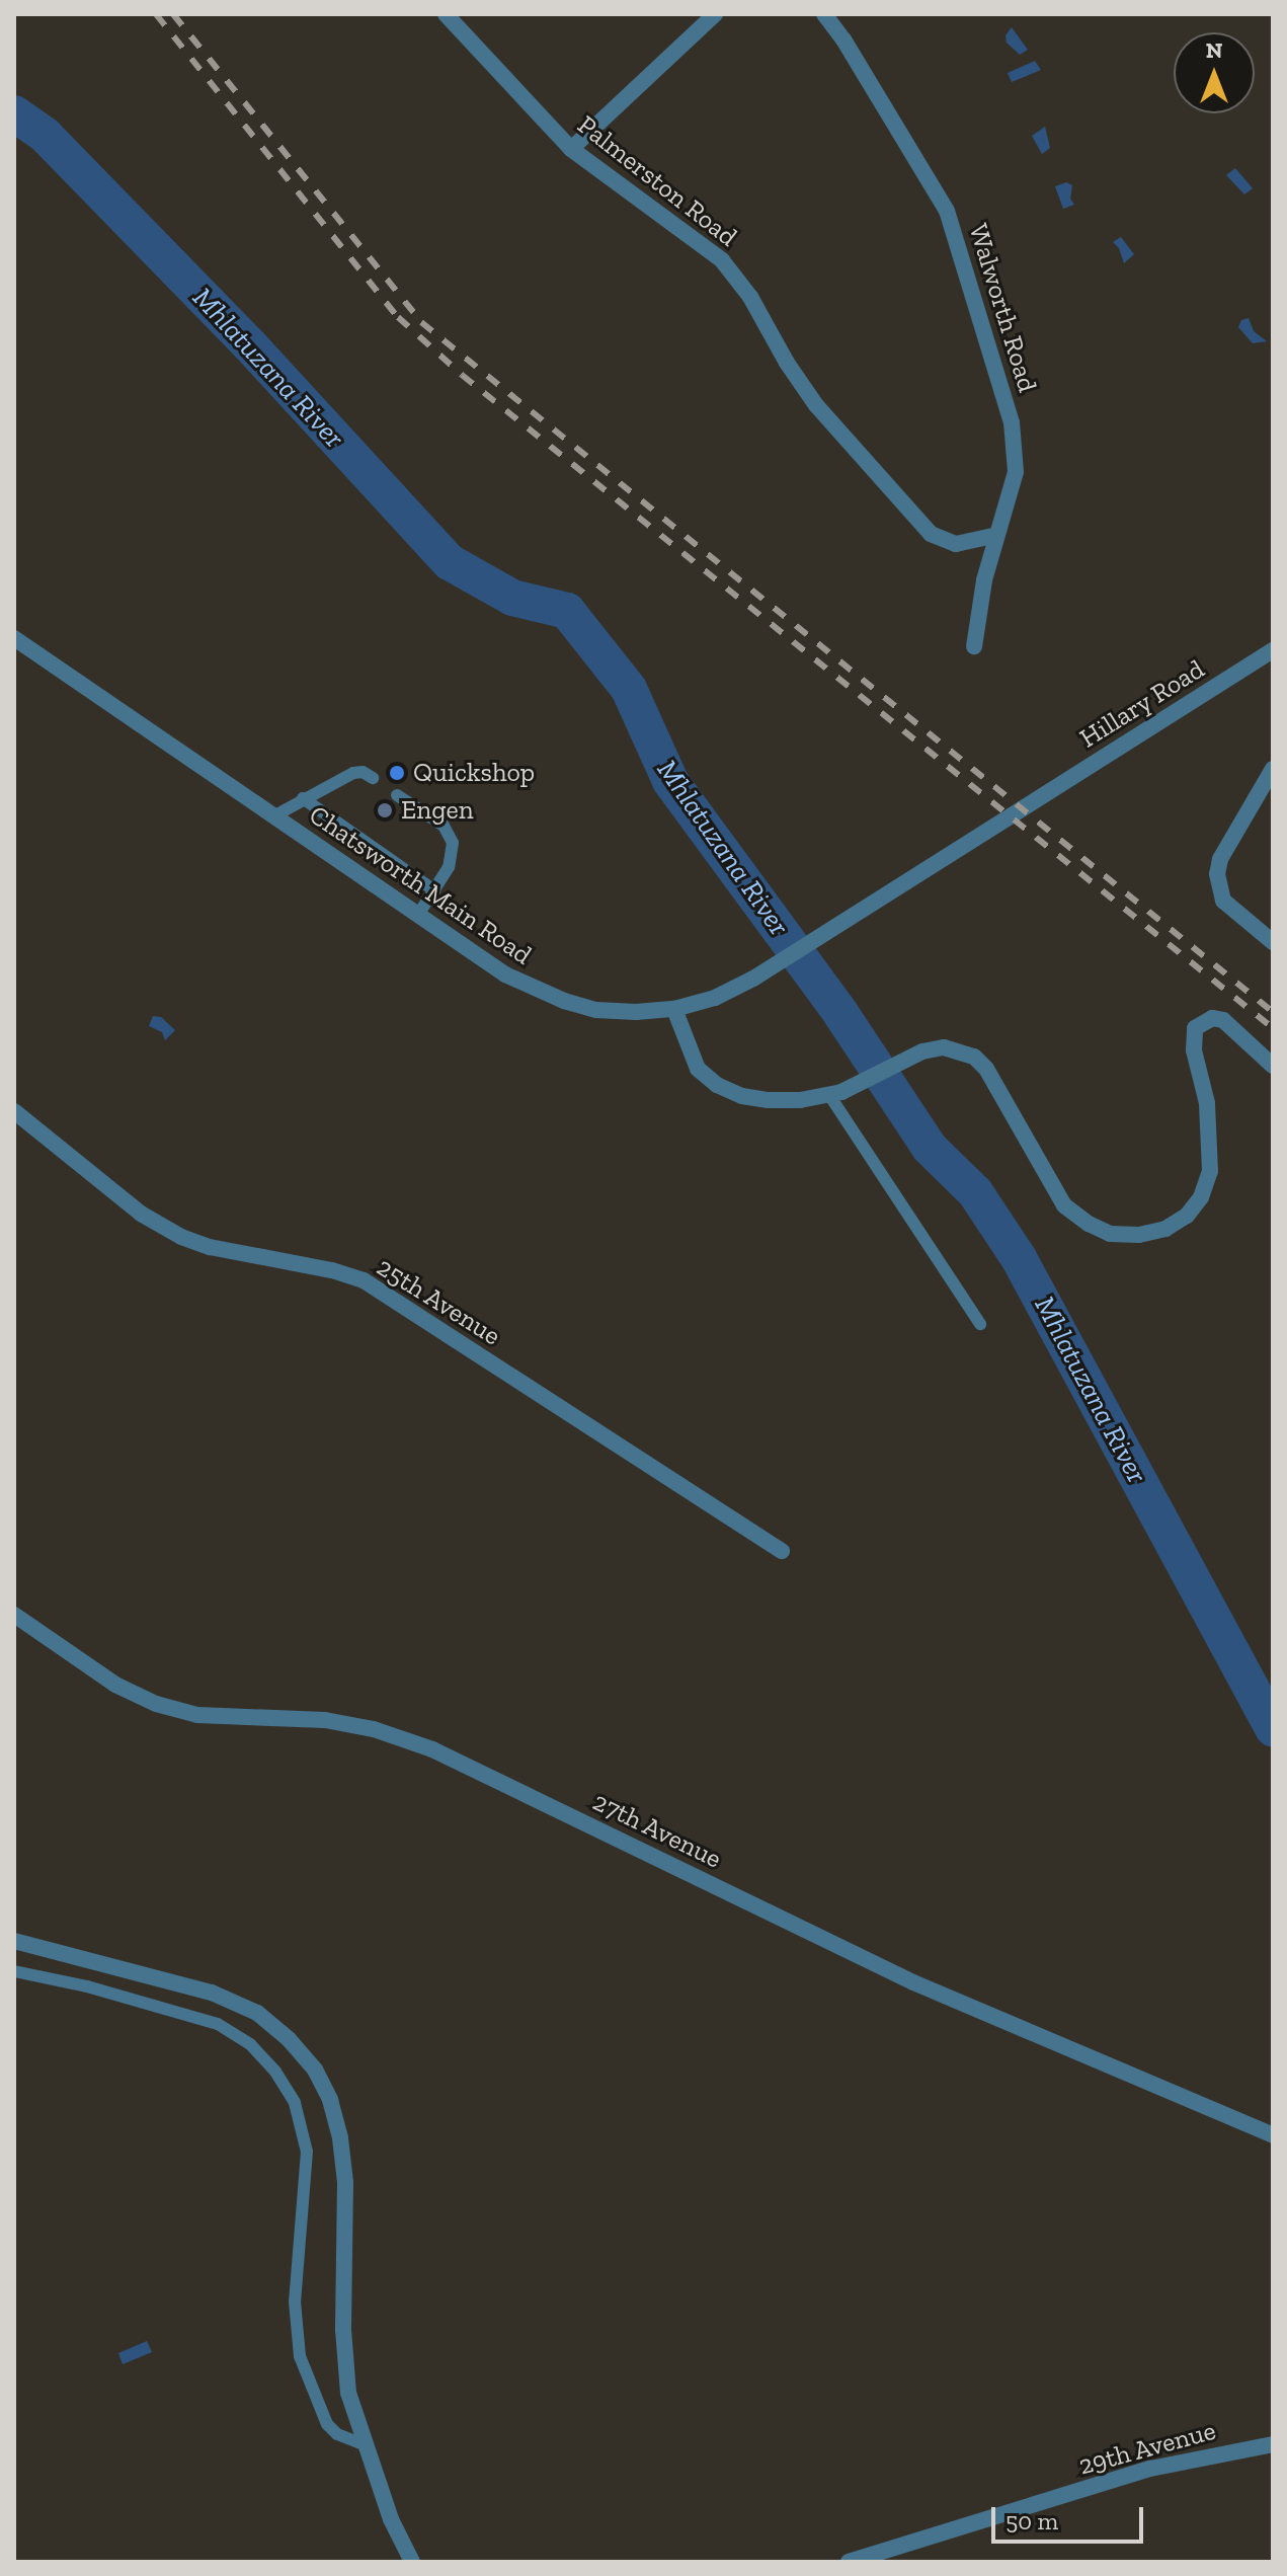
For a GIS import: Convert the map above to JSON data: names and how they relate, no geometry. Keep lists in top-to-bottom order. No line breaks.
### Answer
{"streets":{"street":["Palmerston Road","Walworth Road","Hillary Road","Chatsworth Main Road","25th Avenue","27th Avenue","29th Avenue"]},"crossings":[["Palmerston Road","Walworth Road"],["Hillary Road","Chatsworth Main Road"]],"water":["Mhlatuzana River"],"places":["Quickshop","Engen"],"scale_bar":"50 m","north":"top"}
